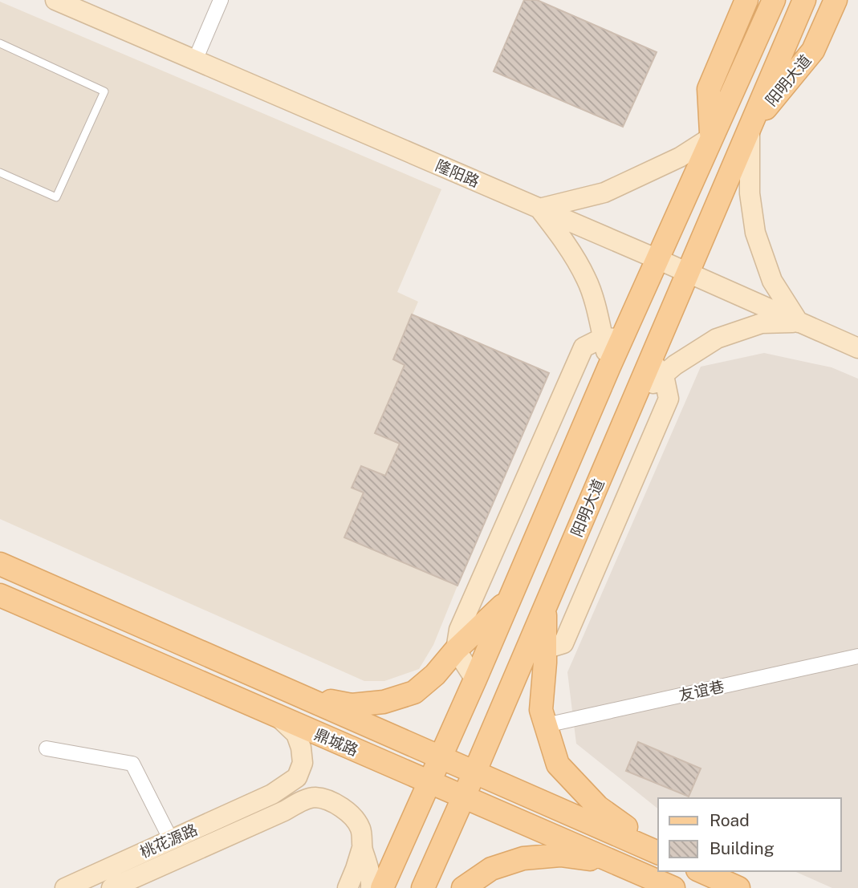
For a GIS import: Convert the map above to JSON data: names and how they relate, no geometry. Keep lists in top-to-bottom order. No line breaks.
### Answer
{"streets":{"main road":["阳明大道","鼎城路"],"street":["隆阳路","友谊巷","桃花源路"]},"crossings":[["阳明大道","隆阳路"],["鼎城路","桃花源路"]],"legend":["Road","Building"]}
